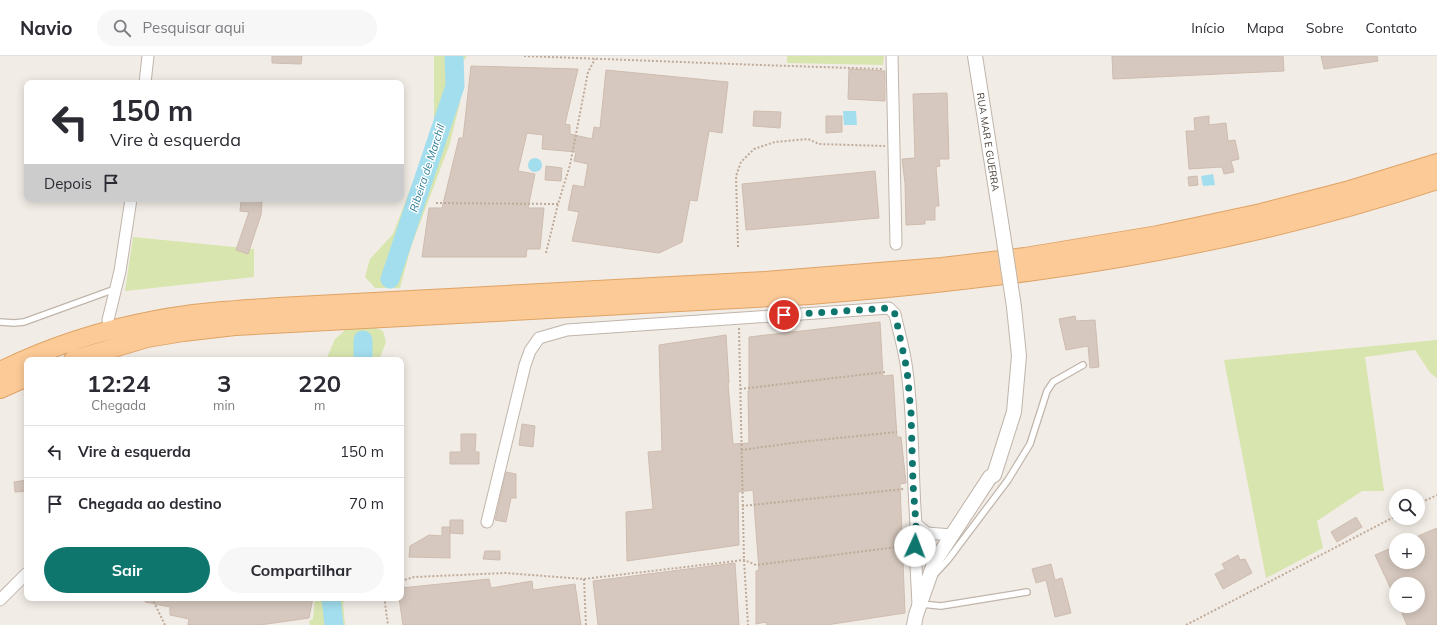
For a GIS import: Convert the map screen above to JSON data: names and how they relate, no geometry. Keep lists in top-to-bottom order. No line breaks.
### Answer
{"streets":{"street":["RUA MAR E GUERRA"]},"water":["Ribeira de Marchil"],"page":{"header":"Navio","search":"Pesquisar aqui","nav":["Início","Mapa","Sobre","Contato"],"turn":["150 m","Vire à esquerda"],"then":"Depois","eta":["12:24","Chegada","3","min","220","m"],"list":[{"name":"Vire à esquerda","value":"150 m"},{"name":"Chegada ao destino","value":"70 m"}],"map_buttons":["+","−"],"buttons":["Sair","Compartilhar"]}}
